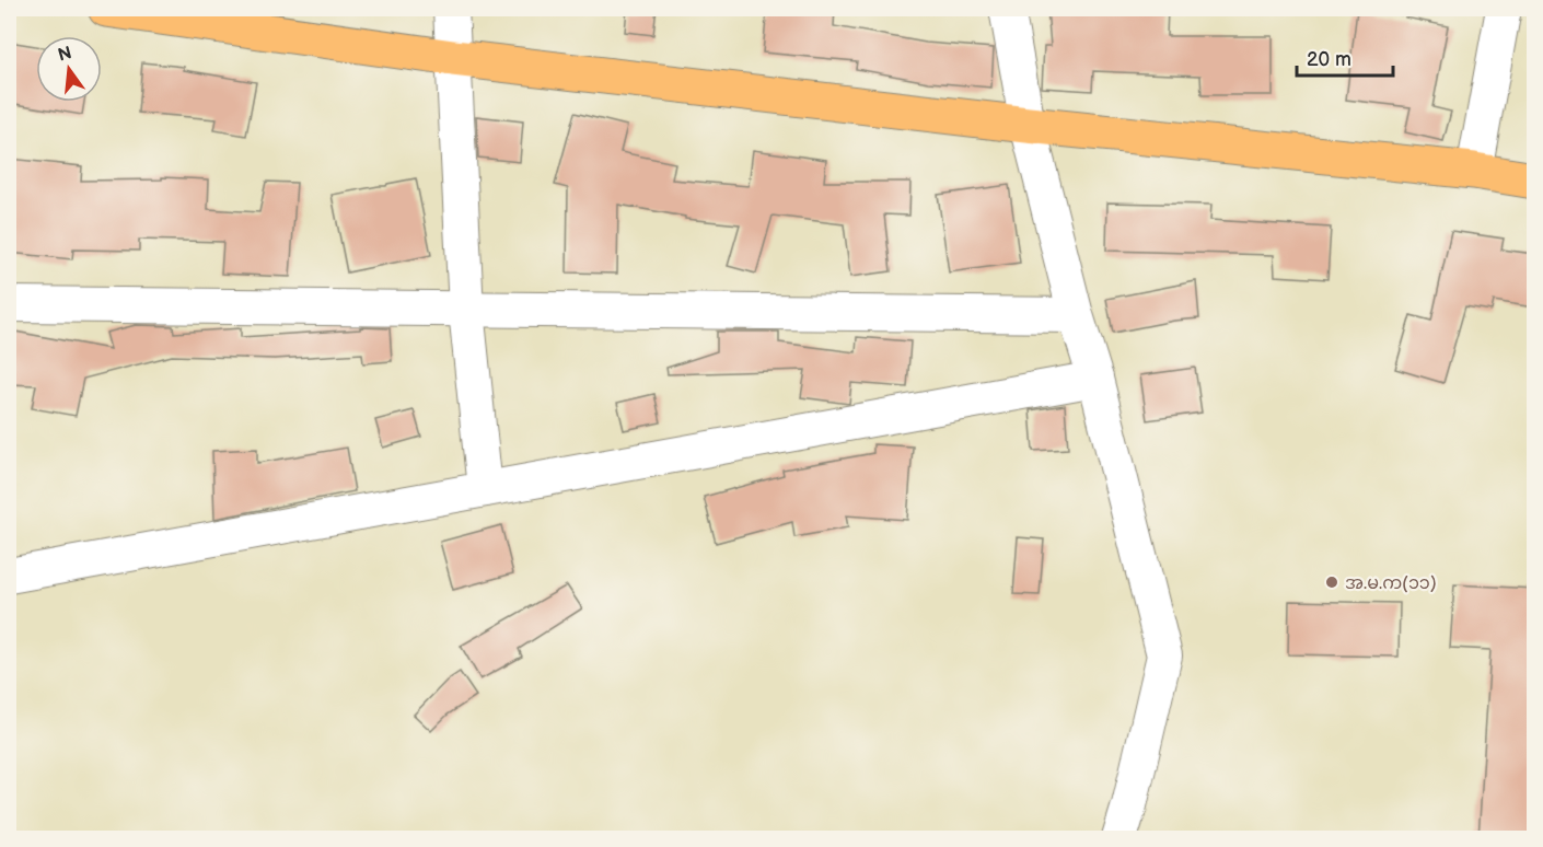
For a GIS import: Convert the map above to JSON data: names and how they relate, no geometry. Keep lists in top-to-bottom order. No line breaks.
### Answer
{"places":["အ.မ.က(၁၁)"],"scale_bar":"20 m","north":"top"}
